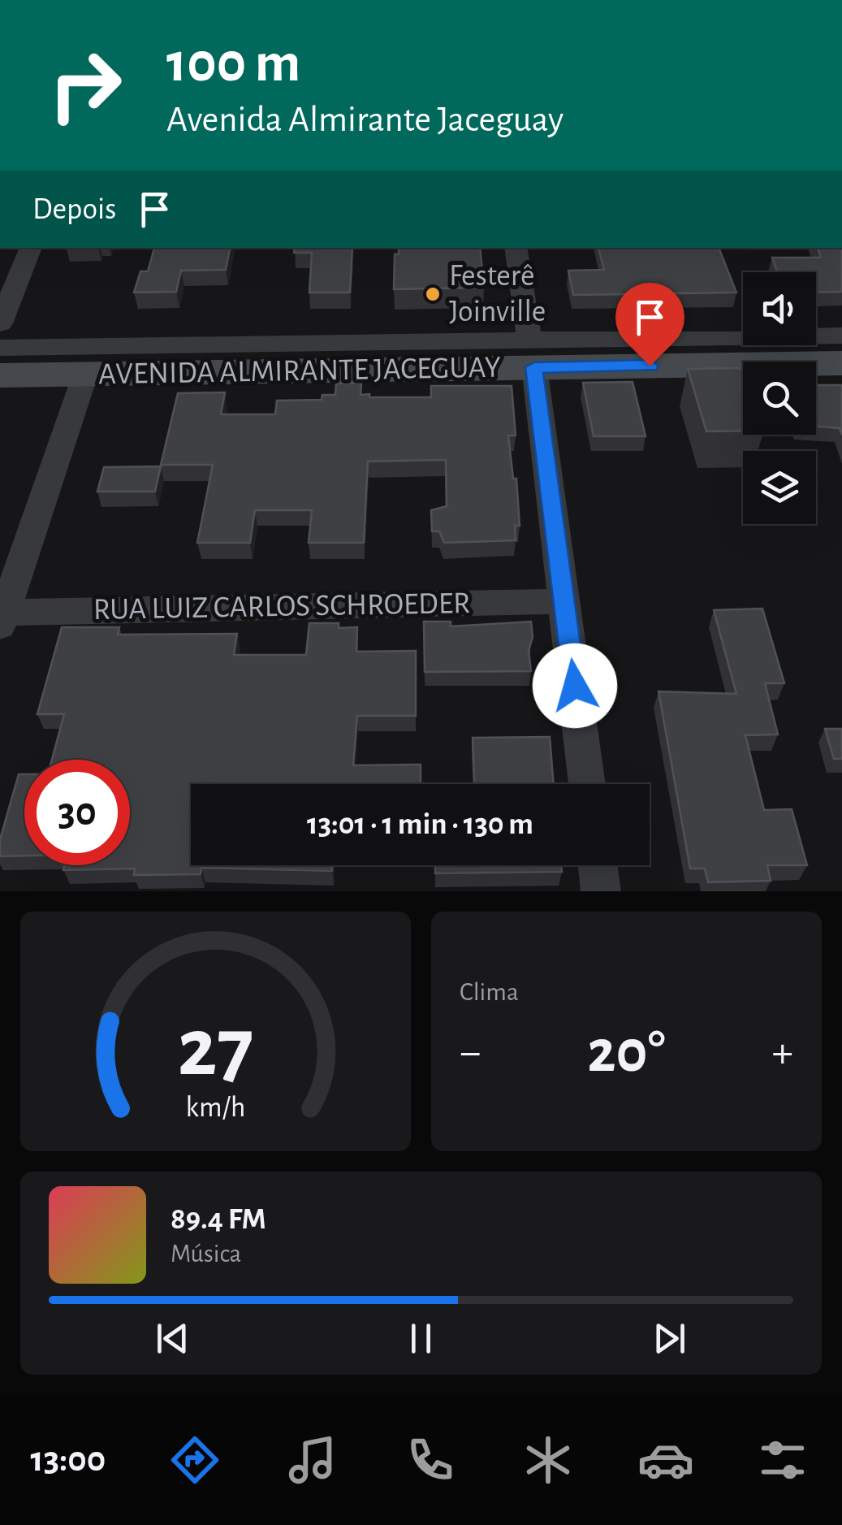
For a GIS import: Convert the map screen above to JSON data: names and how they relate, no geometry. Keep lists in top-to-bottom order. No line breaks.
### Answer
{"streets":{"main road":["AVENIDA ALMIRANTE JACEGUAY"],"street":["RUA LUIZ CARLOS SCHROEDER"]},"places":["Festerê Joinville"],"page":{"turn":["100 m","Avenida Almirante Jaceguay"],"then":"Depois","limit":"30","trip":"13:01 · 1 min · 130 m","tile":"Clima","heat":["−","20°","+"],"song":["89.4 FM","Música"],"tabs":"13:00","gauge":["27","km/h"]}}
